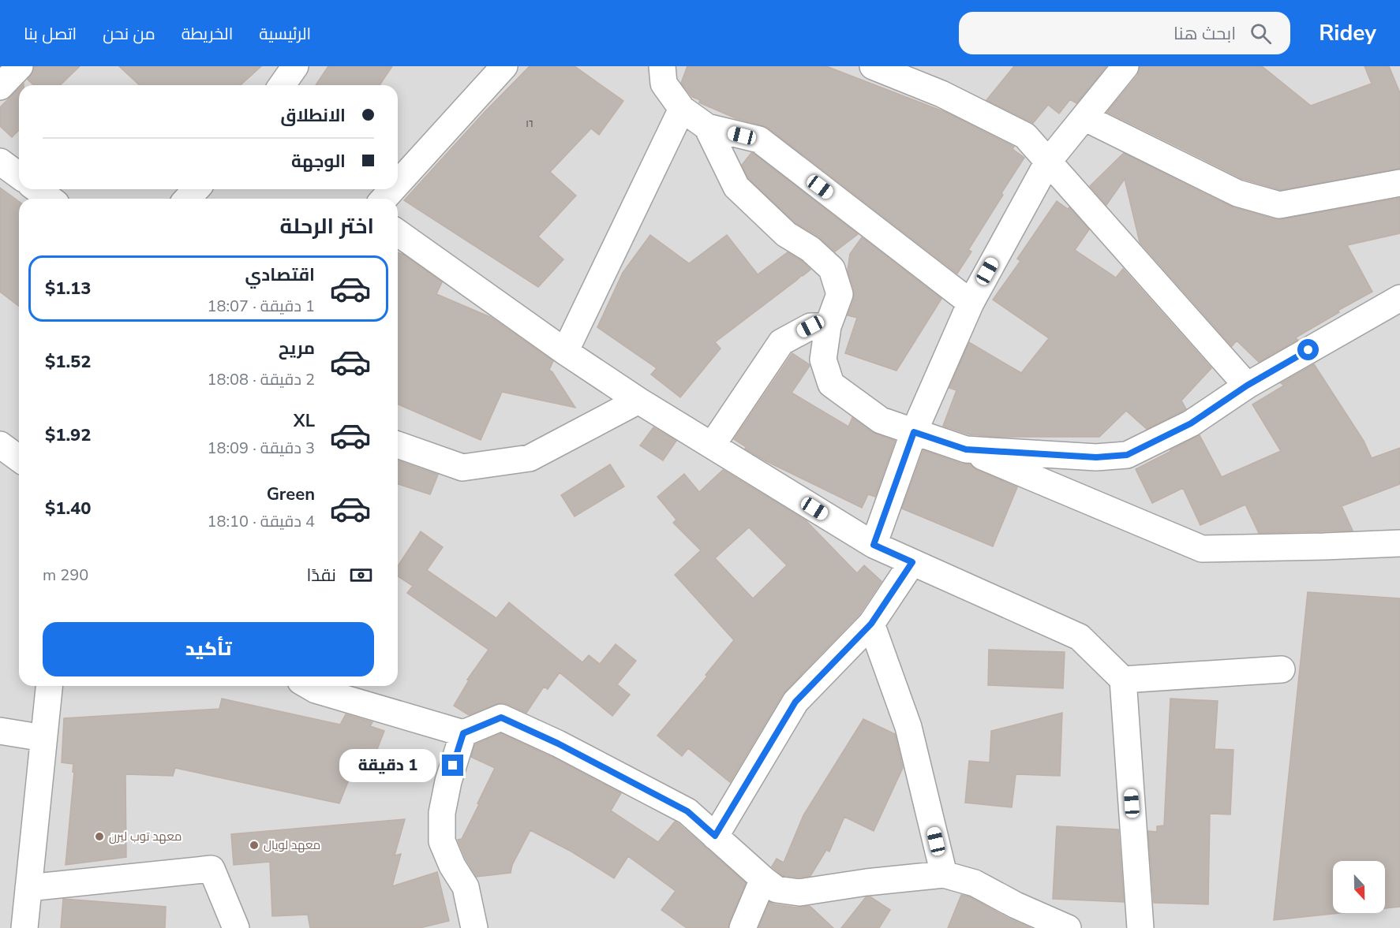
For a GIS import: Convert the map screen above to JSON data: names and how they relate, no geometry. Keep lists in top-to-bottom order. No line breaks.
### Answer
{"places":["معهد توب ليرن","معهد لويال"],"house_numbers":["١٦"],"north":"bottom","page":{"header":"Ridey","search":"ابحث هنا","nav":["الرئيسية","الخريطة","من نحن","اتصل بنا"],"banner":["الانطلاق","الوجهة"],"heading":"اختر الرحلة","list":[{"name":"اقتصادي","note":"1 دقيقة · 18:07","value":"$1.13"},{"name":"مريح","note":"2 دقيقة · 18:08","value":"$1.52"},{"name":"XL","note":"3 دقيقة · 18:09","value":"$1.92"},{"name":"Green","note":"4 دقيقة · 18:10","value":"$1.40"}],"pay":["نقدًا","290 m"],"buttons":"تأكيد","bubble":"1 دقيقة"}}
